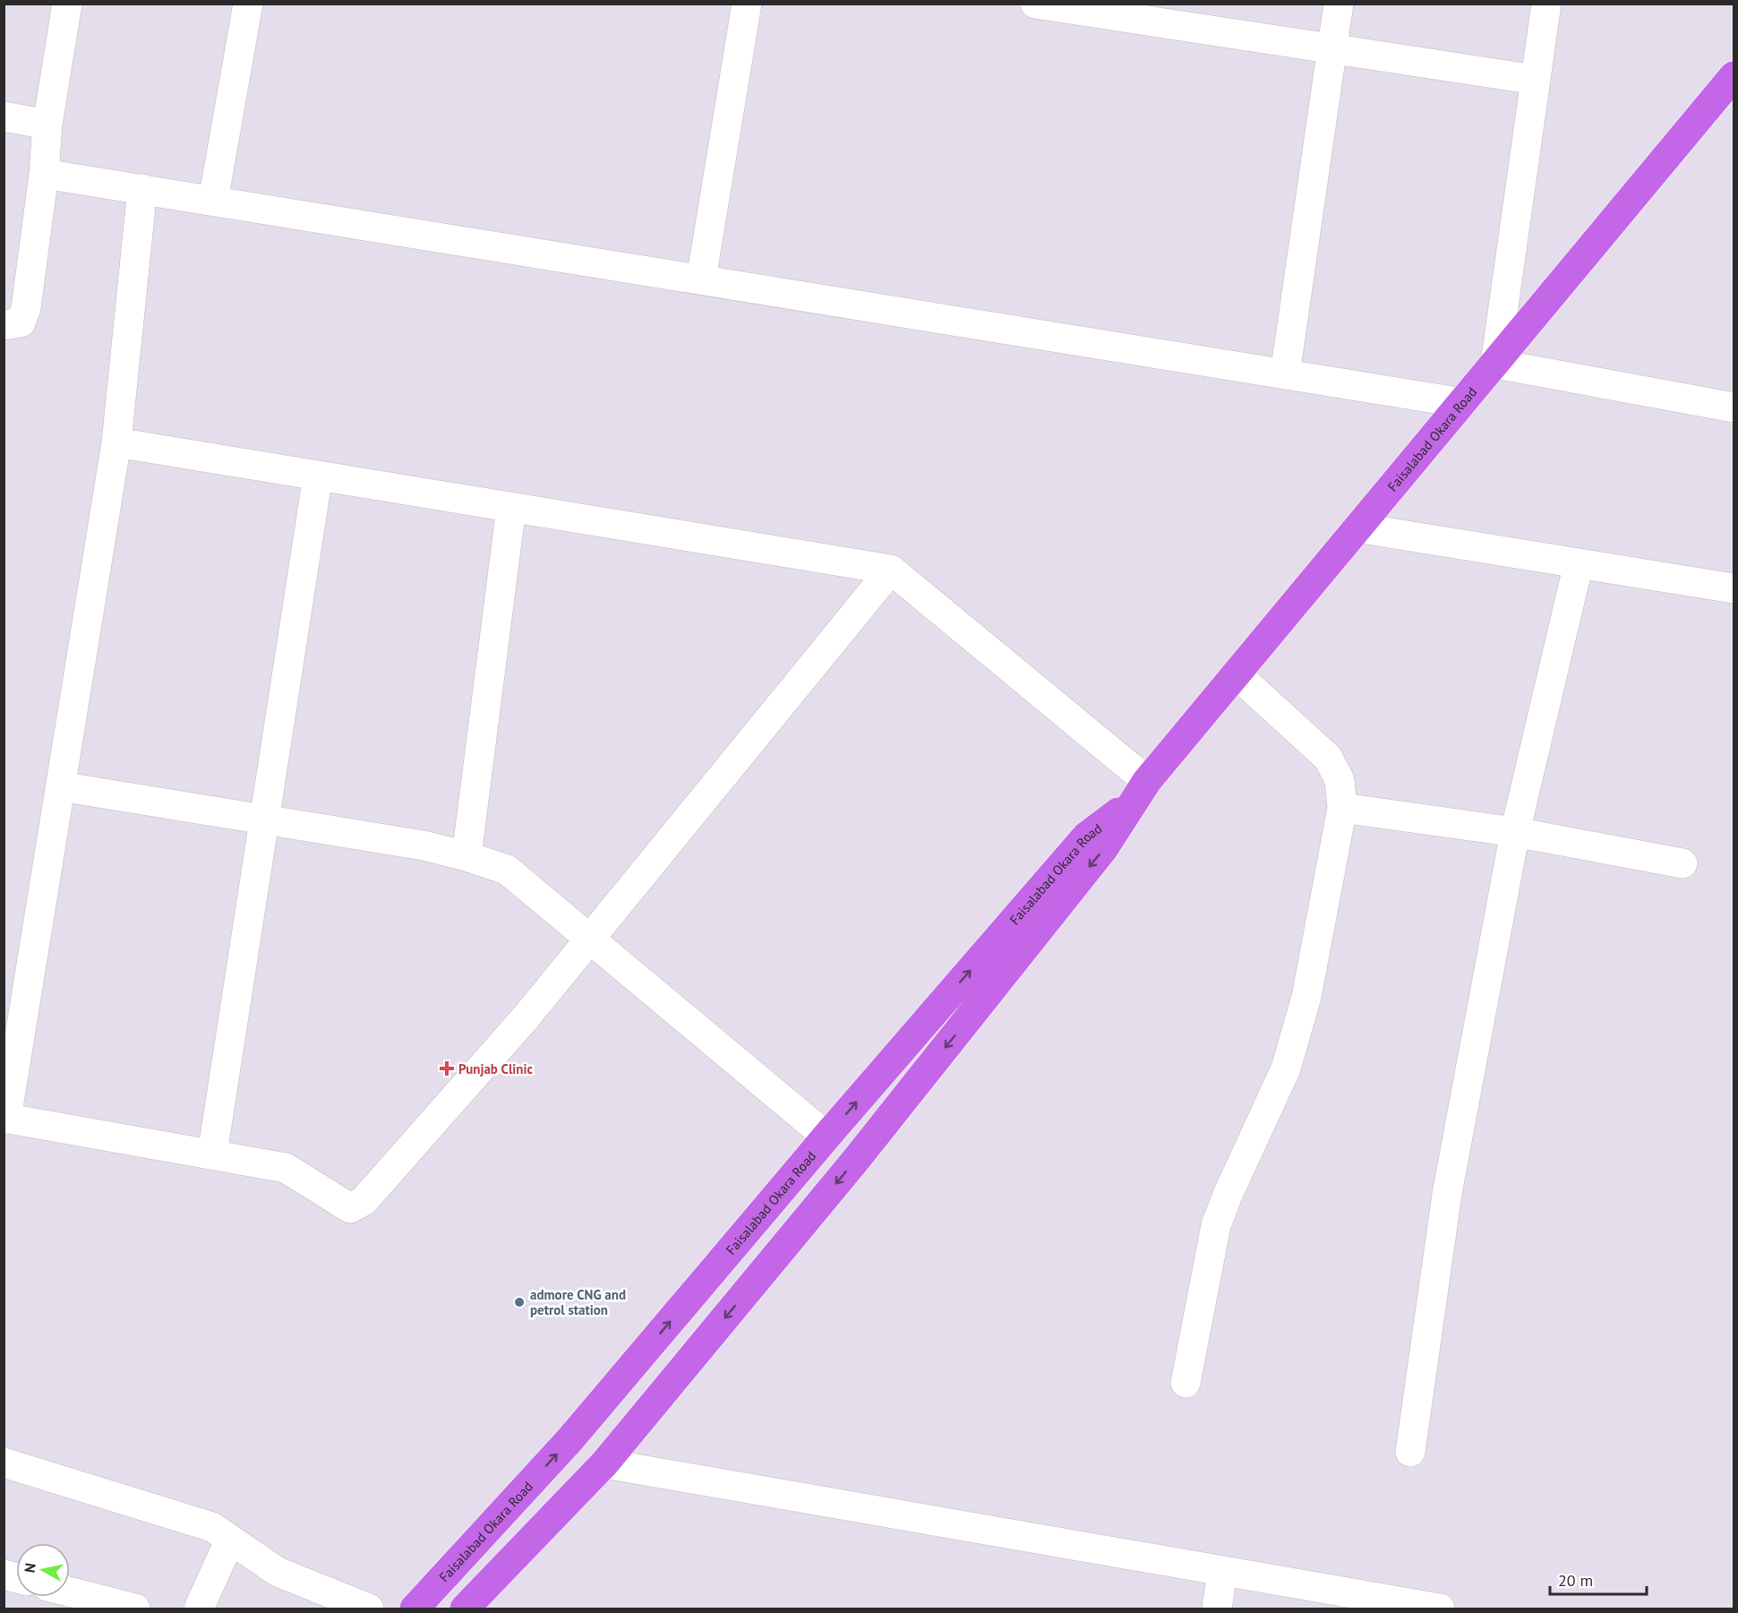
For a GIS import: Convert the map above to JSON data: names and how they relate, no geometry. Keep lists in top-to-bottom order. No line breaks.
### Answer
{"streets":{"main road":["Faisalabad Okara Road"]},"places":{"health":["Punjab Clinic"],"other":["admore CNG and petrol station"]},"scale_bar":"20 m","north":"left"}
